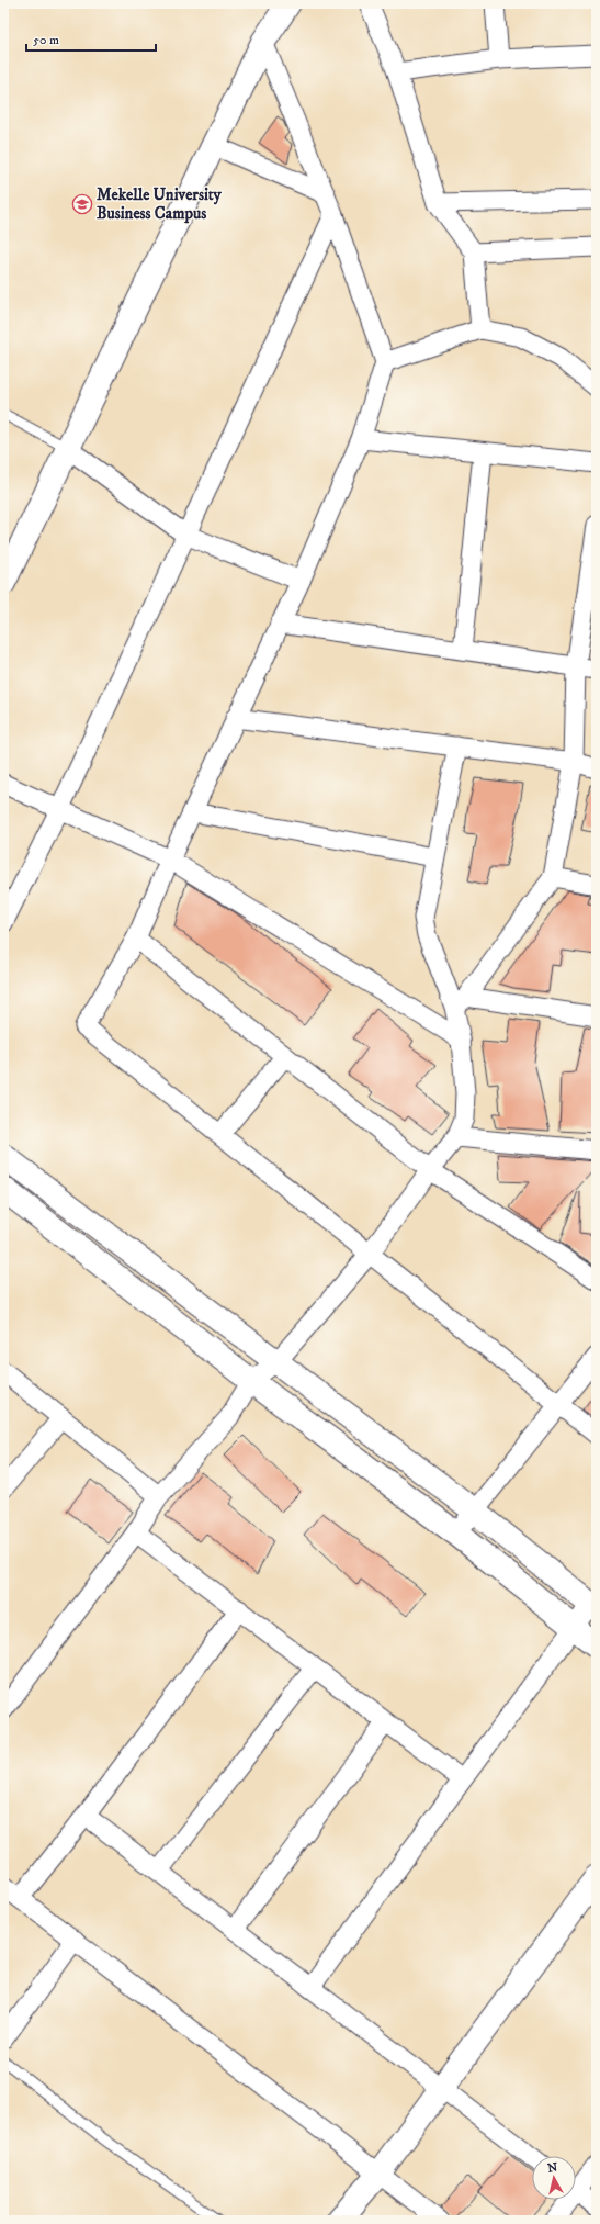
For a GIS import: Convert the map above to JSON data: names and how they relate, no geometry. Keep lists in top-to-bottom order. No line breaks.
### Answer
{"places":{"school or university":["Mekelle University Business Campus"]},"scale_bar":"50 m","north":"top"}
